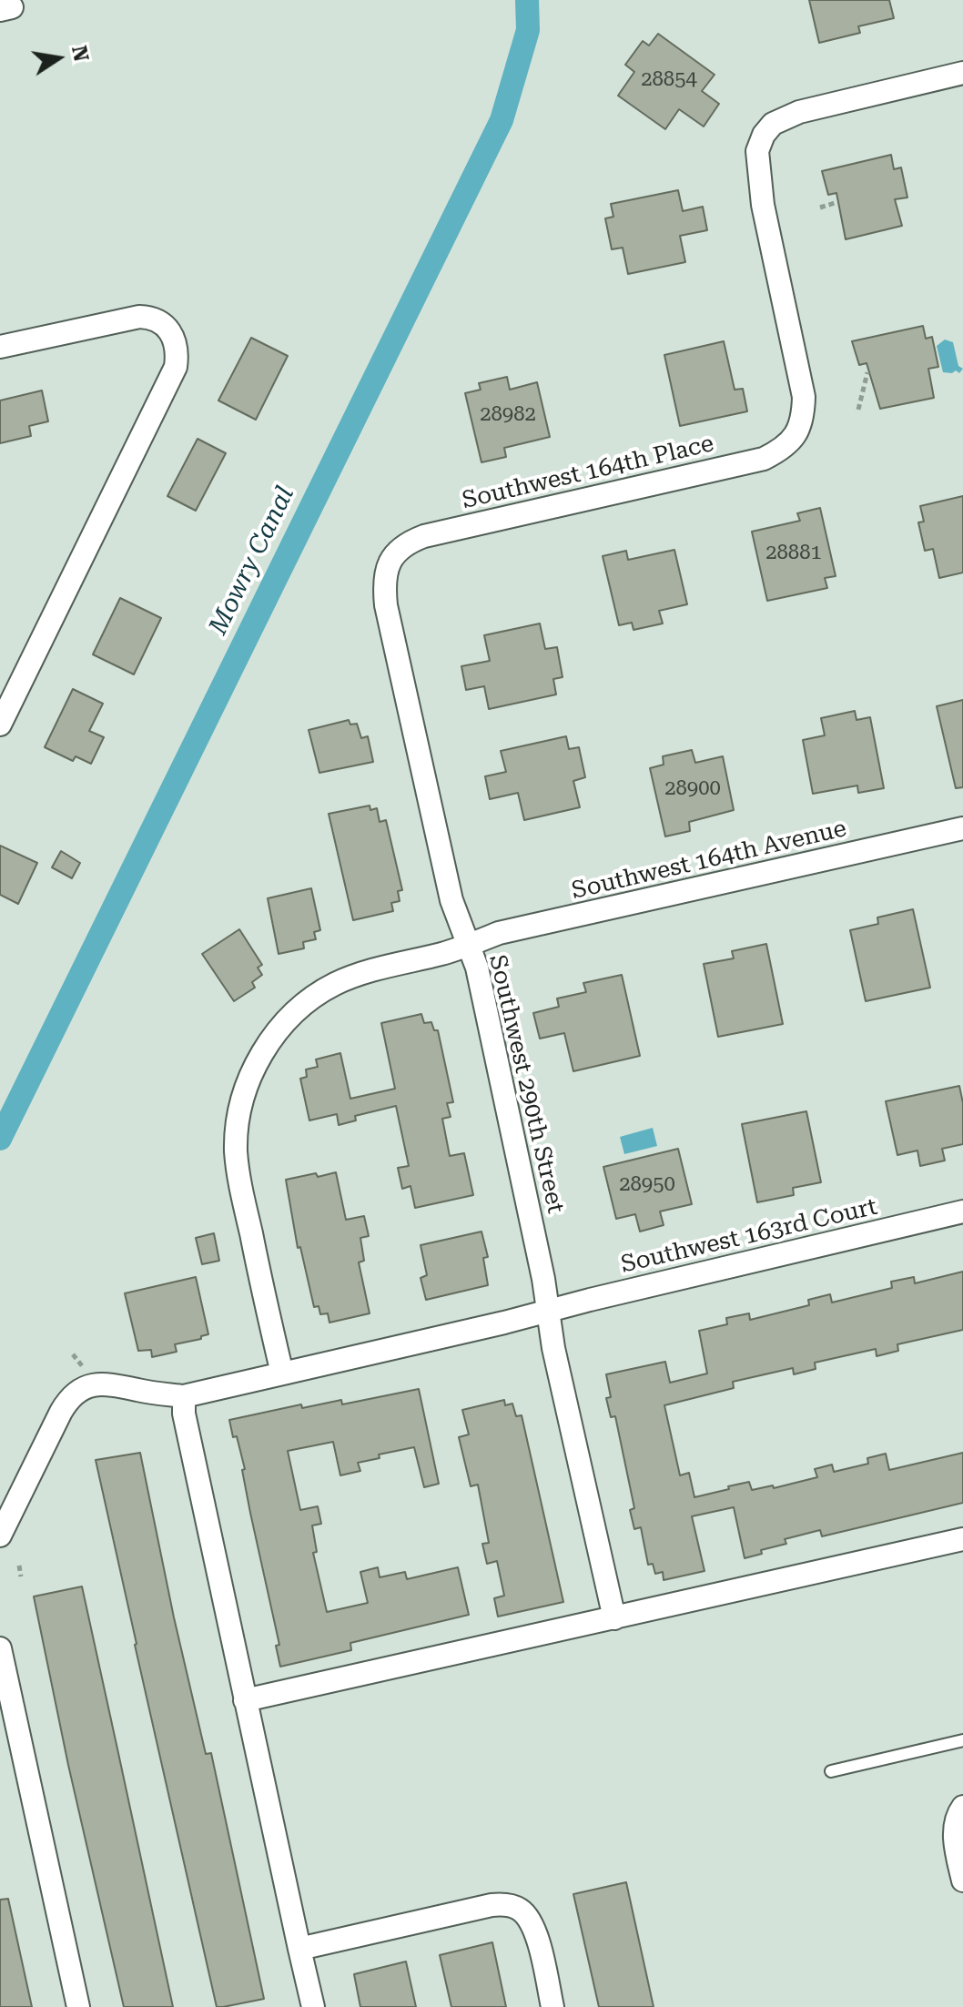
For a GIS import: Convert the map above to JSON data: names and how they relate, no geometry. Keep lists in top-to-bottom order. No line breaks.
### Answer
{"streets":{"street":["Southwest 164th Place","Southwest 164th Avenue","Southwest 290th Street","Southwest 163rd Court"]},"crossings":[["Southwest 164th Place","Southwest 290th Street"],["Southwest 164th Avenue","Southwest 290th Street"],["Southwest 164th Avenue","Southwest 163rd Court"],["Southwest 290th Street","Southwest 163rd Court"]],"water":["Mowry Canal"],"house_numbers":["28854","28982","28881","28900","28950"],"north":"right"}
